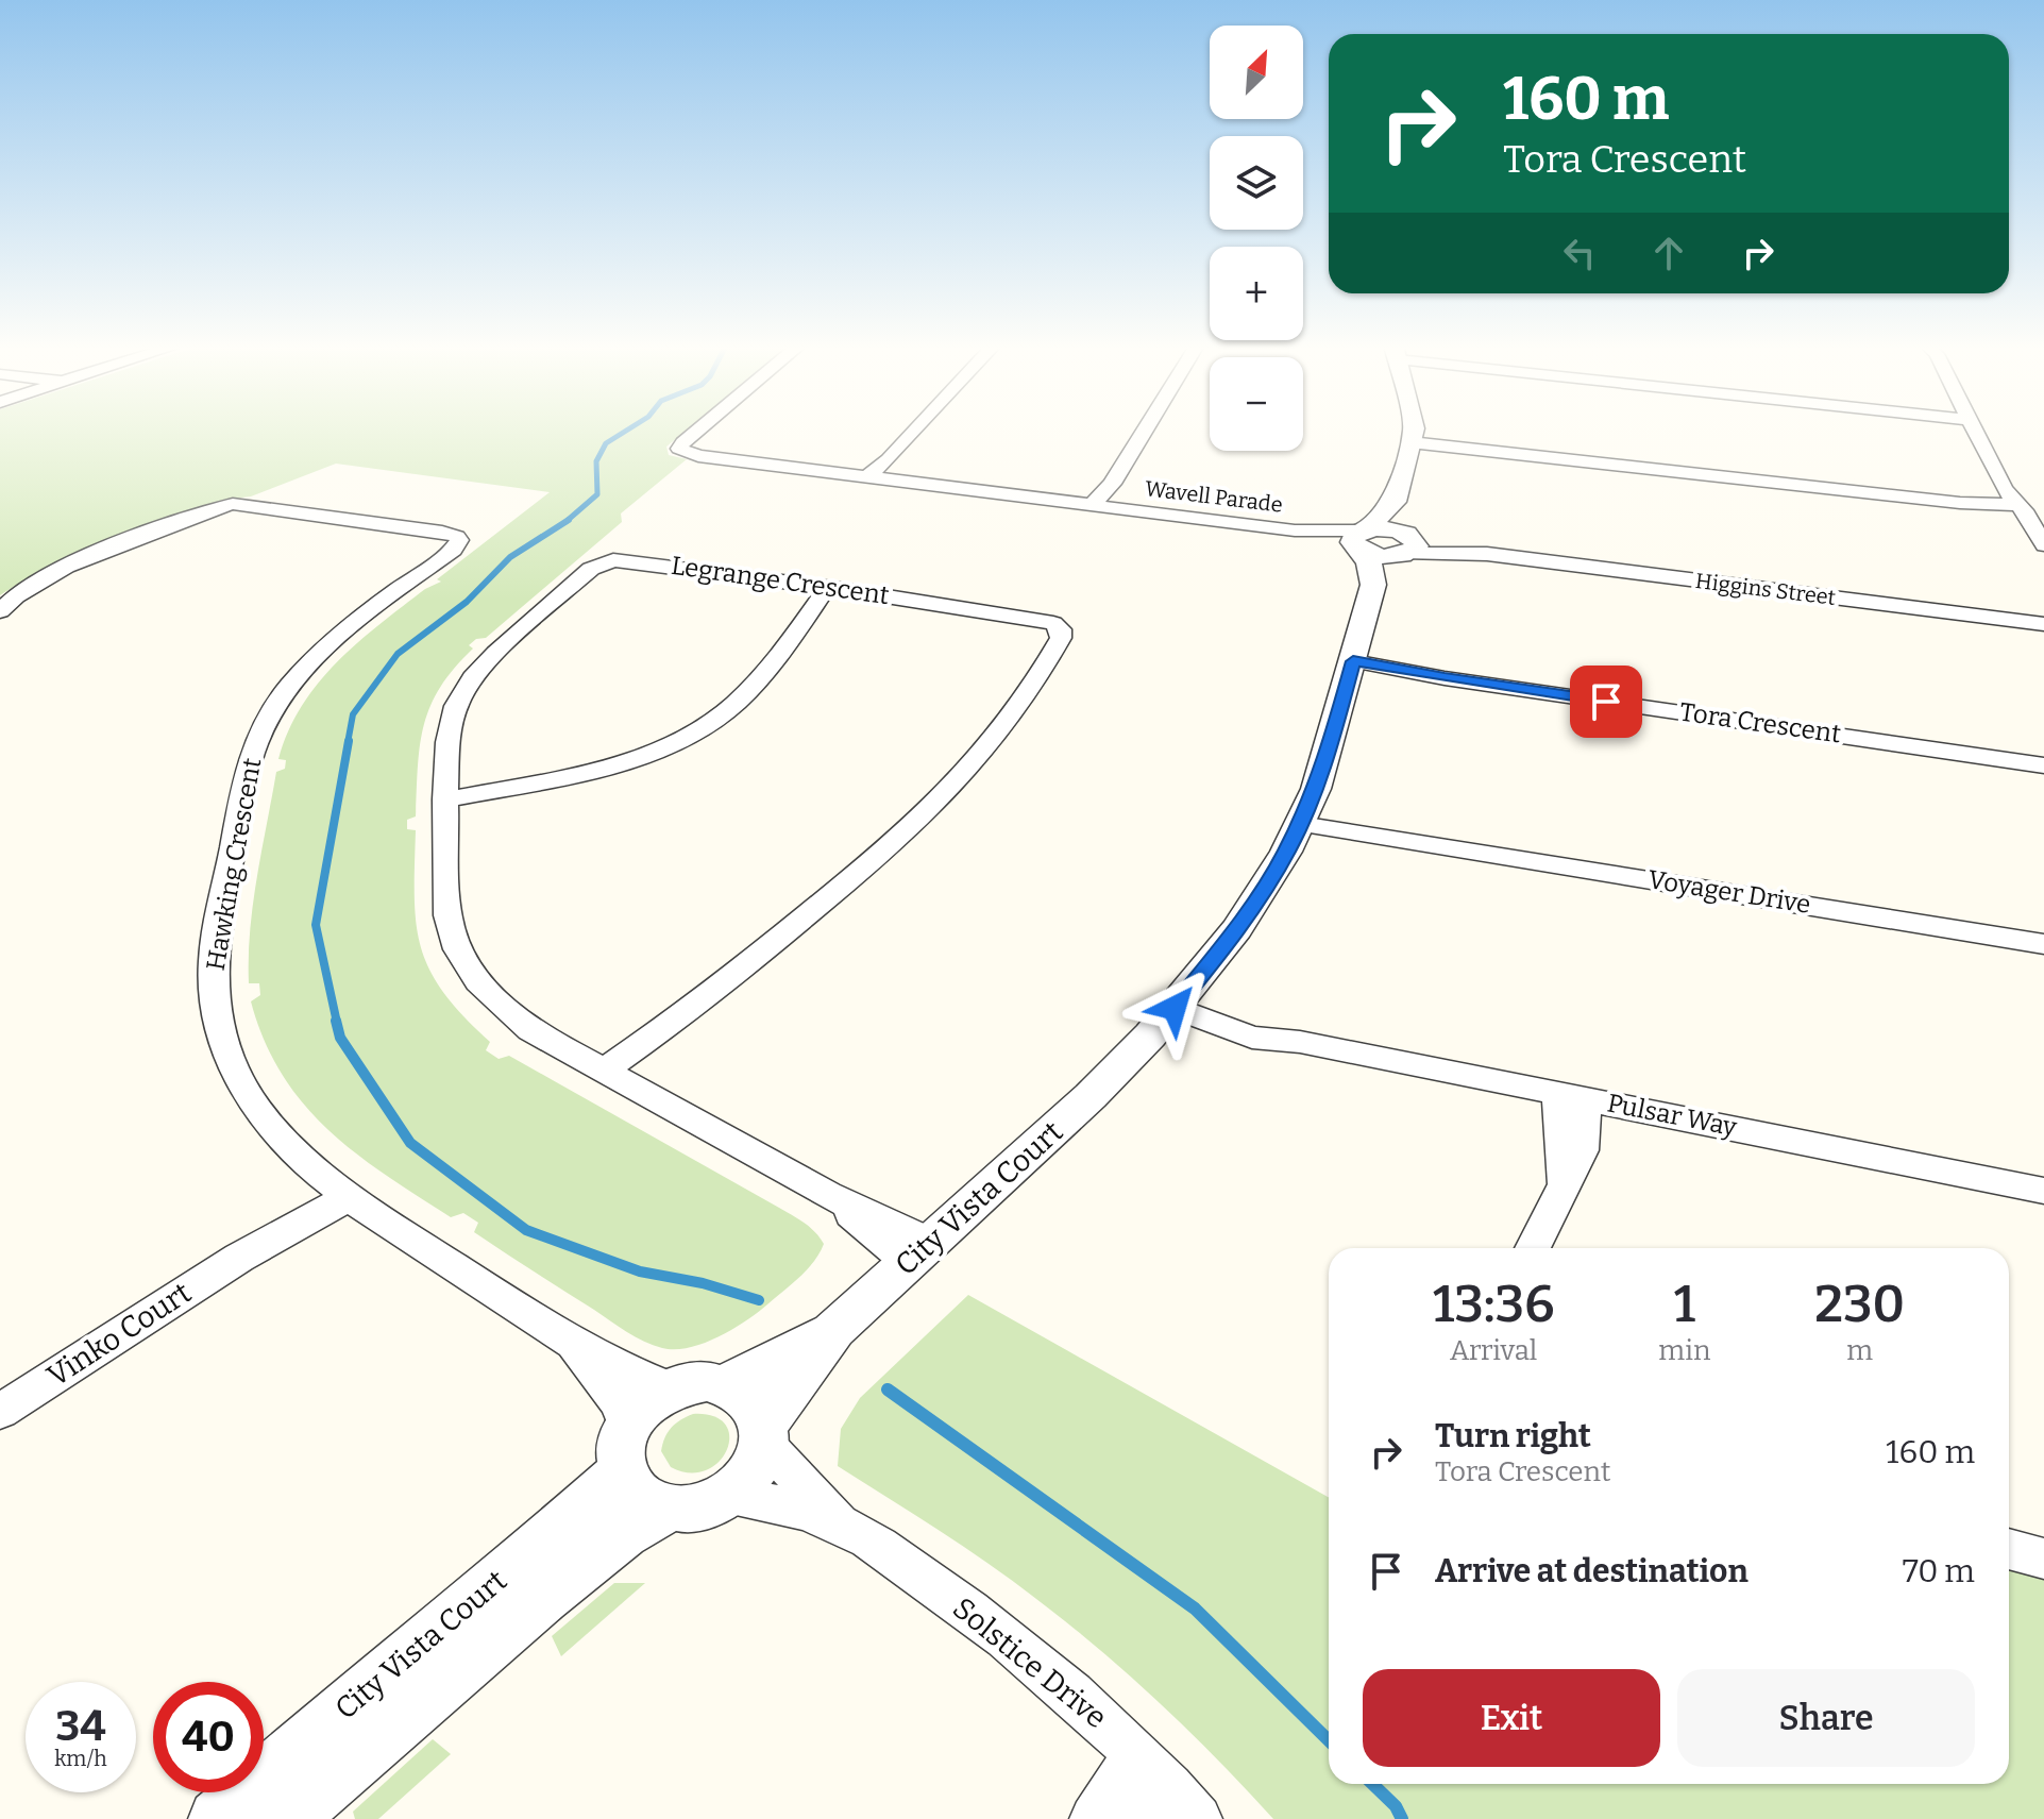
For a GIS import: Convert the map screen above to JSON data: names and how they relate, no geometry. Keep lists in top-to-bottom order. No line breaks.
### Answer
{"streets":{"street":["Wavell Parade","Legrange Crescent","Higgins Street","Tora Crescent","Hawking Crescent","Voyager Drive","Pulsar Way","City Vista Court","Vinko Court","Solstice Drive"]},"crossings":[["Legrange Crescent","City Vista Court"],["Hawking Crescent","City Vista Court"],["Hawking Crescent","Vinko Court"],["Hawking Crescent","Solstice Drive"],["Pulsar Way","City Vista Court"],["City Vista Court","Solstice Drive"]],"north":"top right","page":{"map_buttons":["+","−"],"turn":["160 m","Tora Crescent"],"eta":["13:36","Arrival","1","min","230","m"],"list":[{"name":"Turn right","note":"Tora Crescent","value":"160 m"},{"name":"Arrive at destination","value":"70 m"}],"buttons":["Exit","Share"],"speed":"34 km/h","limit":"40"}}
